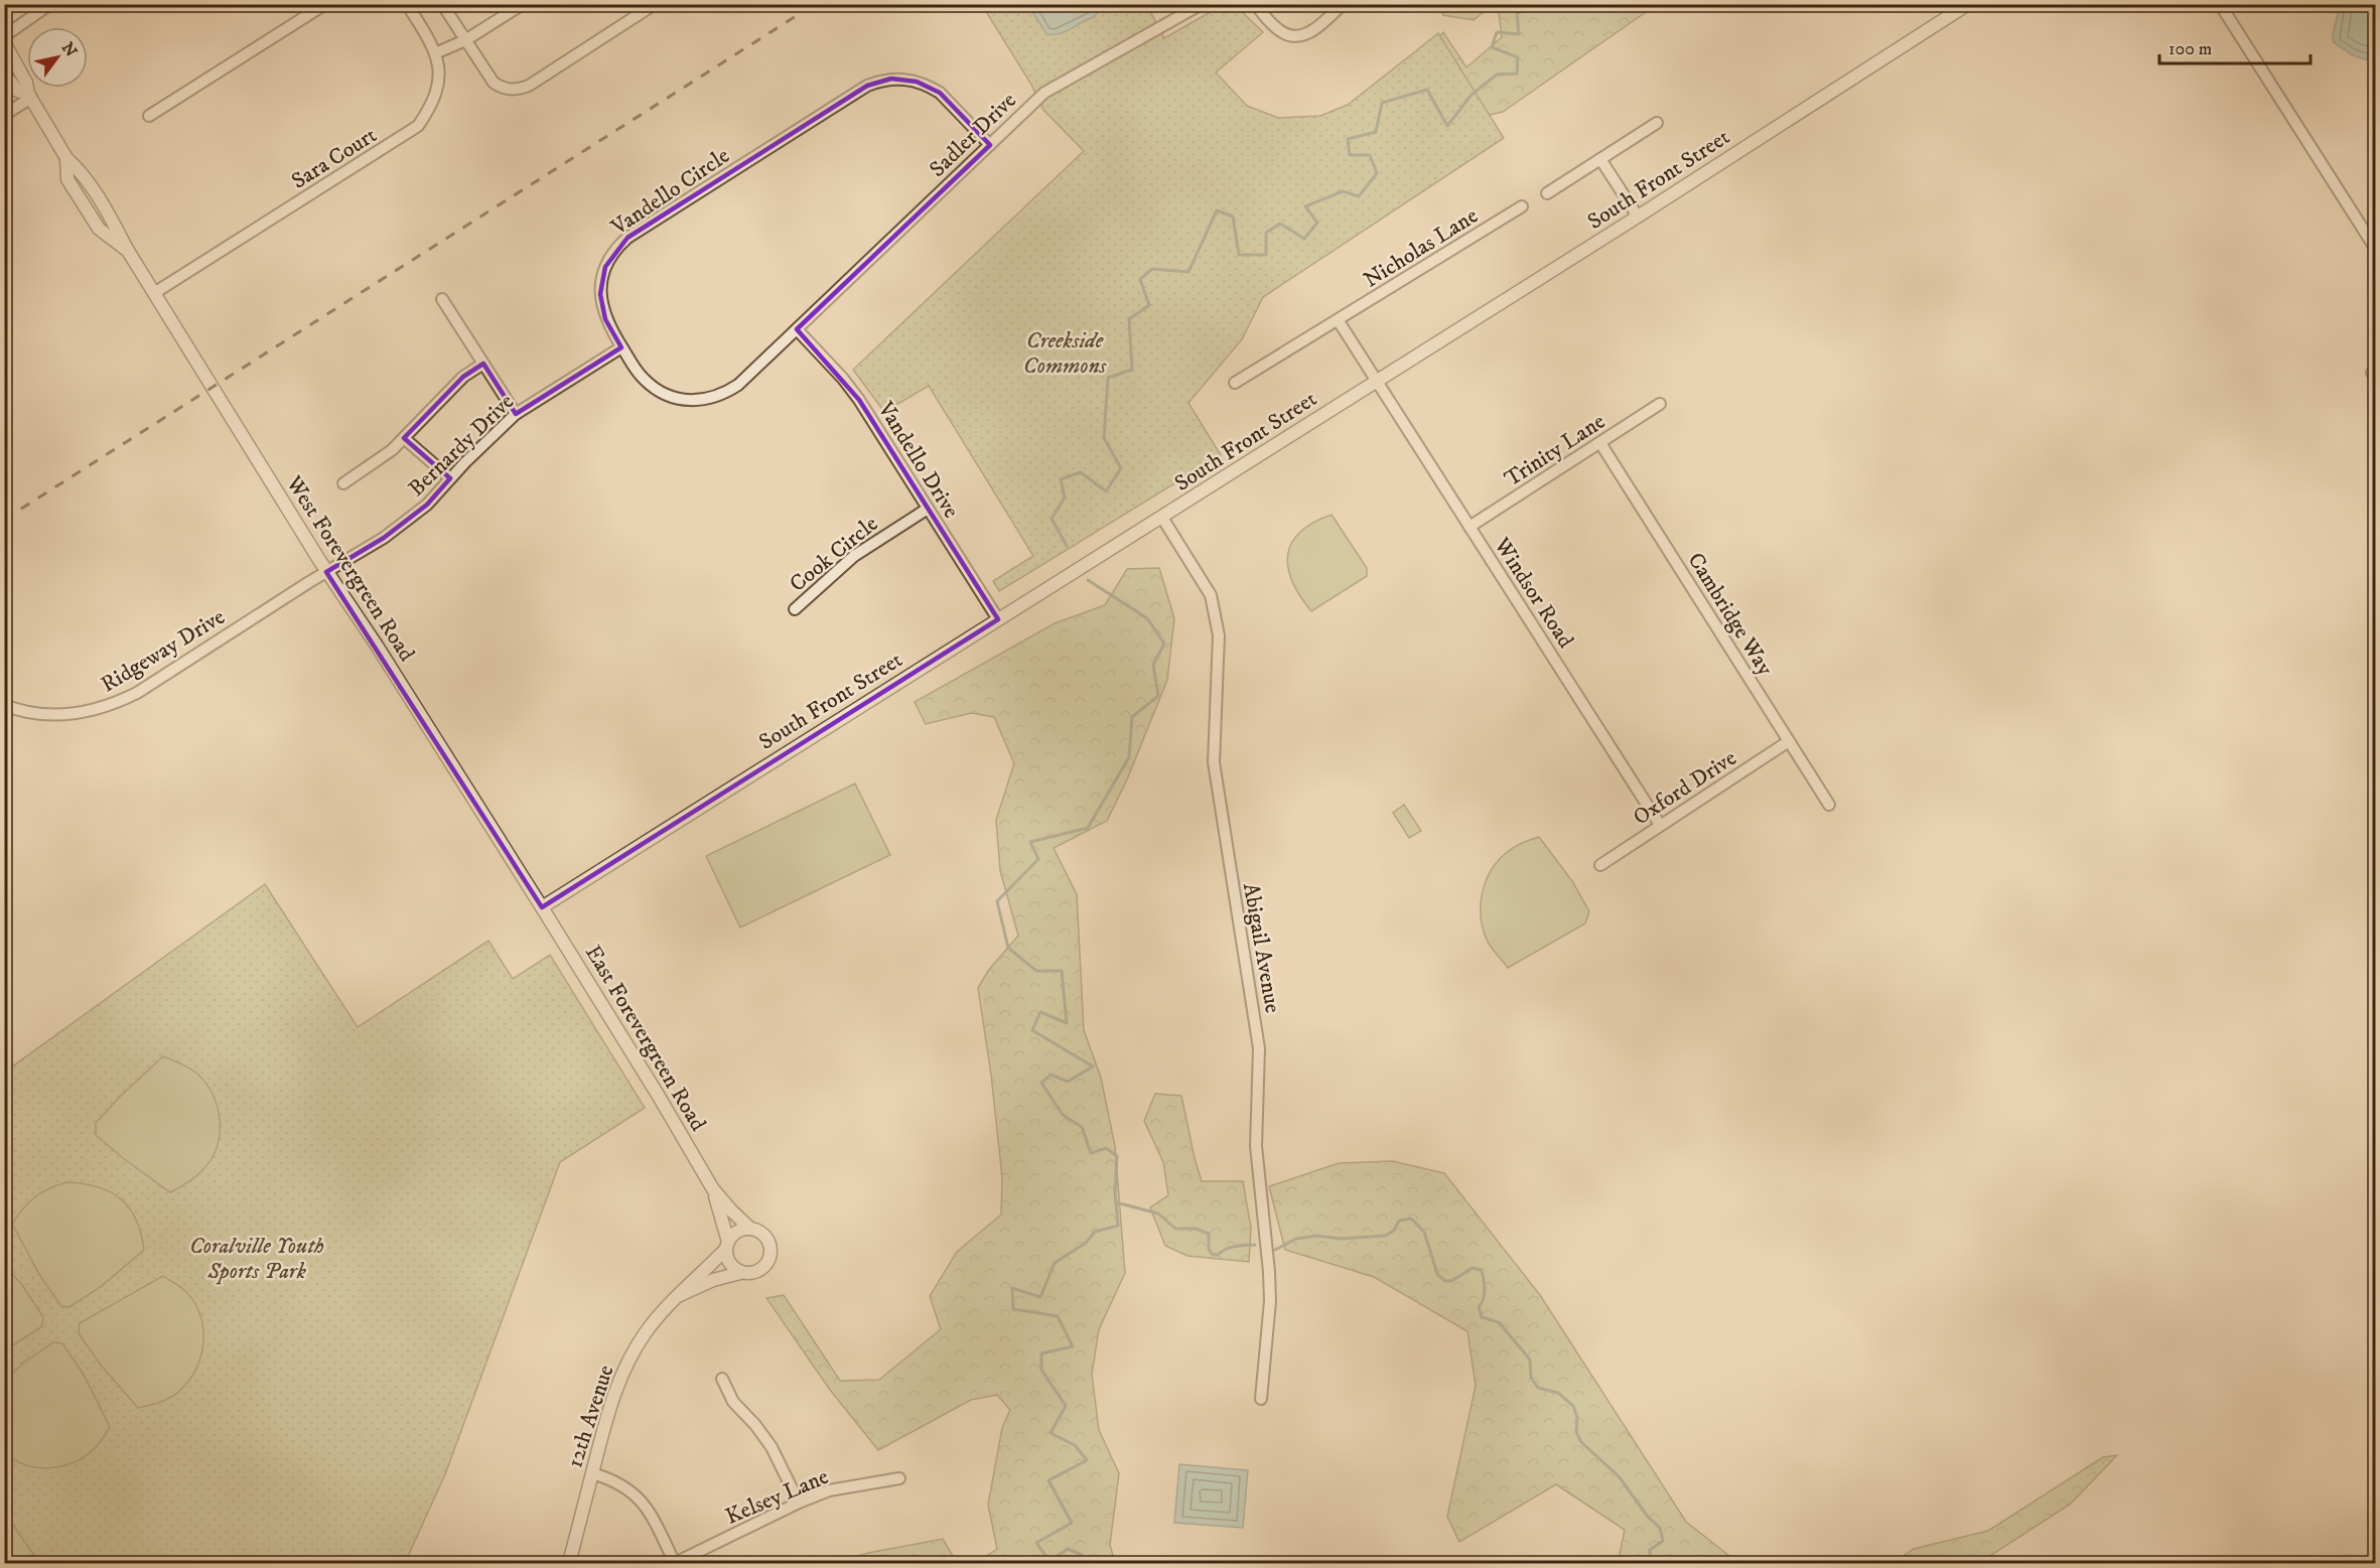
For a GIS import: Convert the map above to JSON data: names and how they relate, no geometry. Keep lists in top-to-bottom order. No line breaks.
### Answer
{"streets":{"street":["Sadler Drive","Sara Court","South Front Street","Vandello Circle","Nicholas Lane","Bernardy Drive","Trinity Lane","Vandello Drive","Cook Circle","West Forevergreen Road","Windsor Road","Cambridge Way","Ridgeway Drive","Oxford Drive","Abigail Avenue","East Forevergreen Road","12th Avenue","Kelsey Lane"]},"crossings":[["Sadler Drive","Vandello Circle"],["Sadler Drive","Vandello Drive"],["Sara Court","West Forevergreen Road"],["South Front Street","Vandello Drive"],["South Front Street","West Forevergreen Road"],["South Front Street","Windsor Road"],["South Front Street","Abigail Avenue"],["South Front Street","East Forevergreen Road"],["Vandello Circle","Bernardy Drive"],["Vandello Circle","Vandello Drive"],["Bernardy Drive","West Forevergreen Road"],["Bernardy Drive","Ridgeway Drive"],["Trinity Lane","Windsor Road"],["Trinity Lane","Cambridge Way"],["Vandello Drive","Cook Circle"],["West Forevergreen Road","Ridgeway Drive"],["West Forevergreen Road","East Forevergreen Road"],["Windsor Road","Oxford Drive"],["Cambridge Way","Oxford Drive"],["East Forevergreen Road","12th Avenue"]],"parks":["Creekside Commons","Coralville Youth Sports Park"],"scale_bar":"100 m","north":"top right"}
